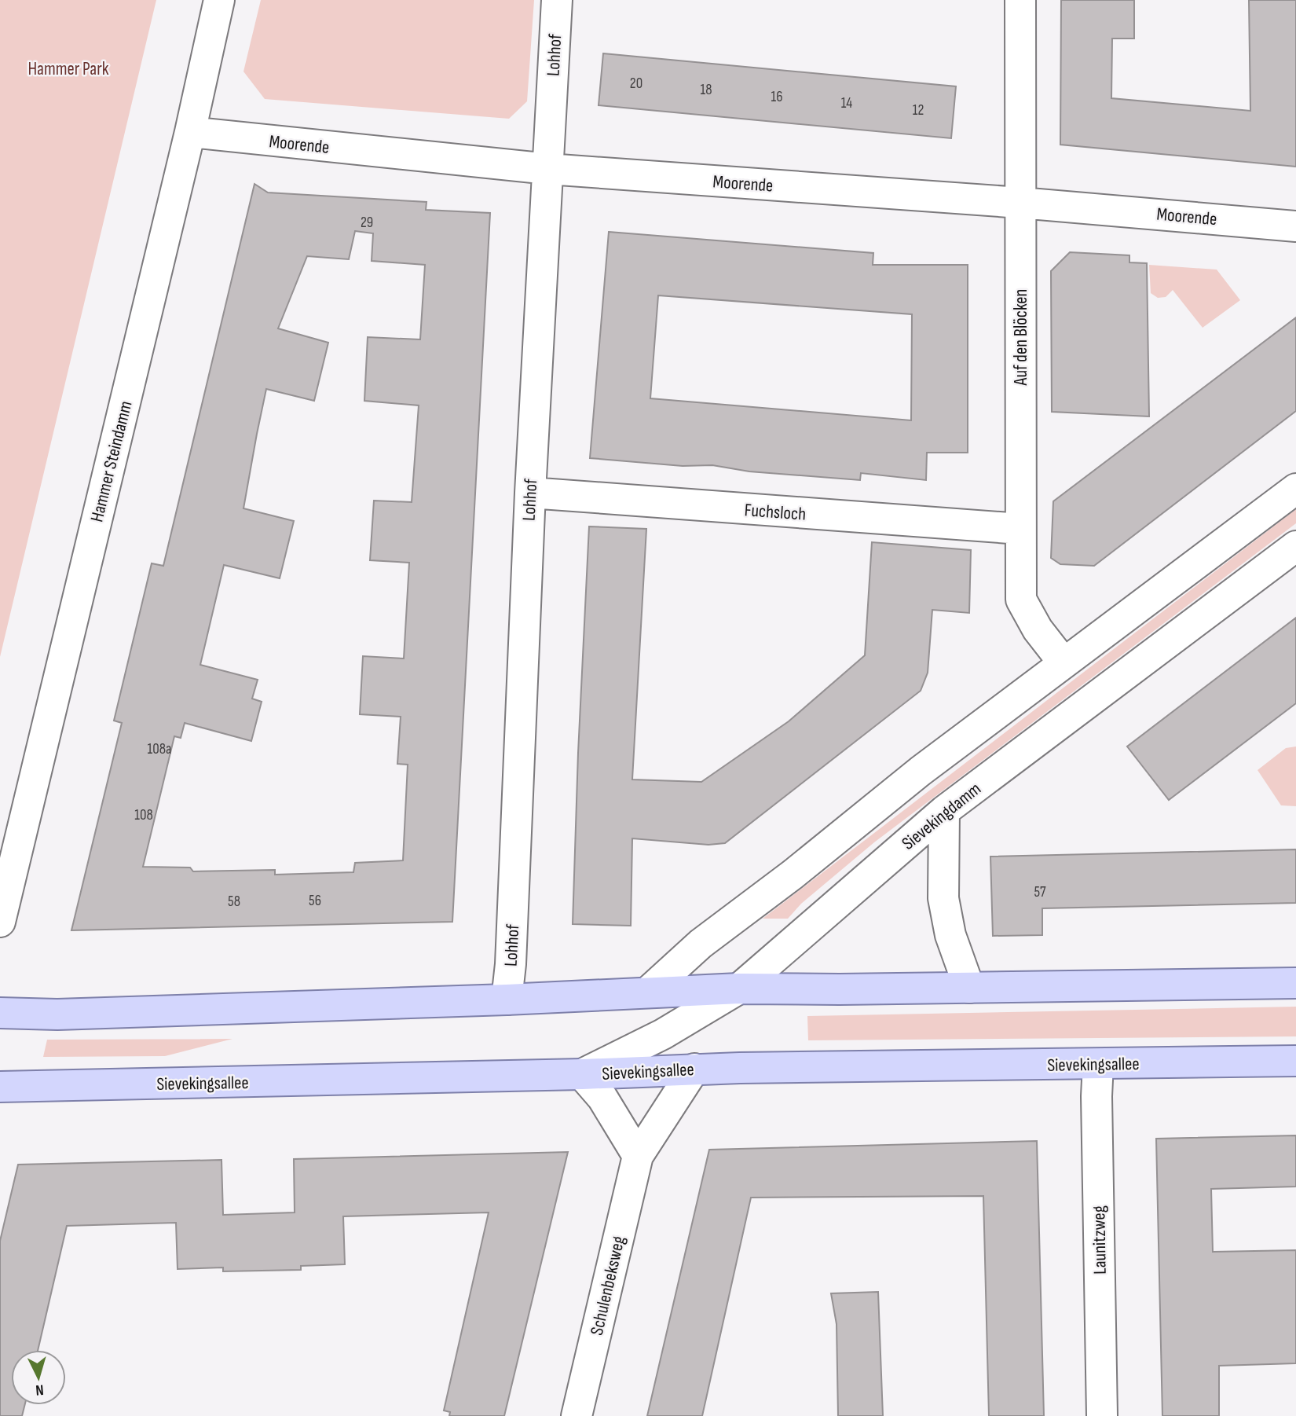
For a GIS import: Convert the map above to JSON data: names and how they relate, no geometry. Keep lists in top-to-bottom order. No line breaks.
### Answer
{"streets":{"main road":["Sievekingsallee"],"street":["Lohhof","Moorende","Auf den Blöcken","Hammer Steindamm","Fuchsloch","Sievekingdamm","Launitzweg","Schulenbeksweg"]},"crossings":[["Lohhof","Moorende"],["Lohhof","Fuchsloch"],["Moorende","Auf den Blöcken"],["Moorende","Hammer Steindamm"],["Auf den Blöcken","Fuchsloch"],["Sievekingdamm","Sievekingsallee"],["Sievekingsallee","Launitzweg"],["Sievekingsallee","Schulenbeksweg"]],"parks":["Hammer Park"],"house_numbers":["20","18","16","14","12","29","108a","108","57","56","58"],"north":"bottom"}
